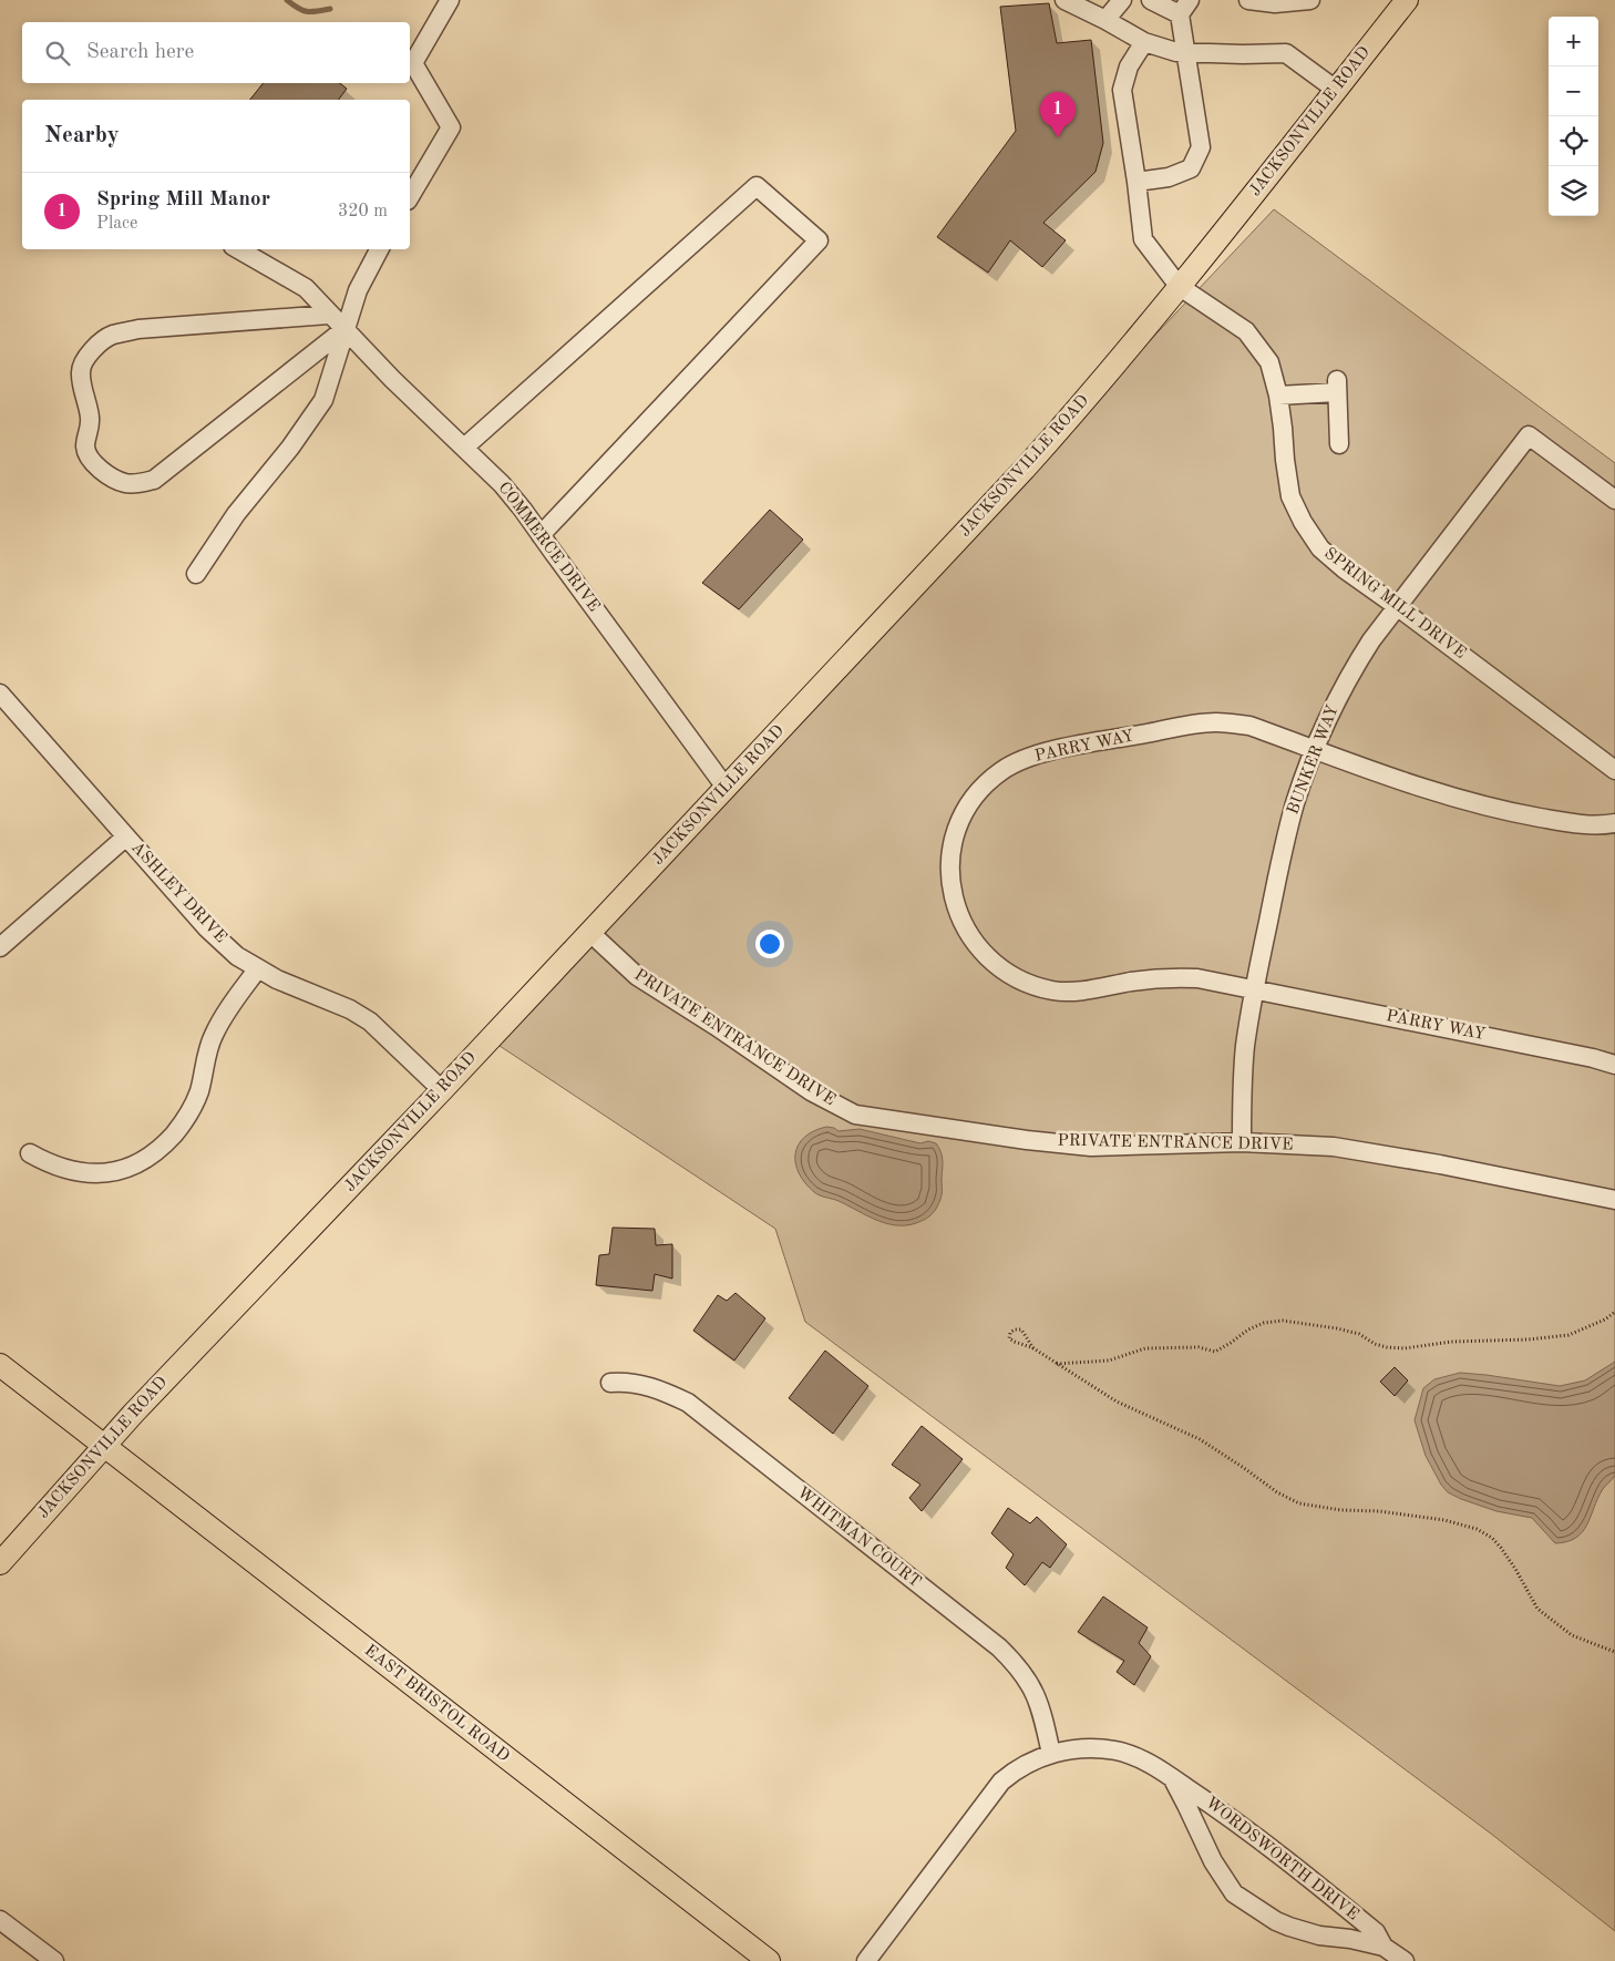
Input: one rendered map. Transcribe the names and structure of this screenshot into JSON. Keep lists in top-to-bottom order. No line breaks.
{"streets":{"main road":["JACKSONVILLE ROAD","EAST BRISTOL ROAD"],"street":["COMMERCE DRIVE","SPRING MILL DRIVE","PARRY WAY","BUNKER WAY","ASHLEY DRIVE","PRIVATE ENTRANCE DRIVE","WHITMAN COURT","WORDSWORTH DRIVE"]},"crossings":[["JACKSONVILLE ROAD","COMMERCE DRIVE"],["JACKSONVILLE ROAD","SPRING MILL DRIVE"],["JACKSONVILLE ROAD","ASHLEY DRIVE"],["JACKSONVILLE ROAD","PRIVATE ENTRANCE DRIVE"],["JACKSONVILLE ROAD","EAST BRISTOL ROAD"],["SPRING MILL DRIVE","BUNKER WAY"],["PARRY WAY","BUNKER WAY"],["BUNKER WAY","PRIVATE ENTRANCE DRIVE"],["WHITMAN COURT","WORDSWORTH DRIVE"]],"page":{"map_buttons":["+","−"],"search":"Search here","pins":"1","heading":"Nearby","list":[{"mark":"1","name":"Spring Mill Manor","note":"Place","value":"320 m"}]}}
